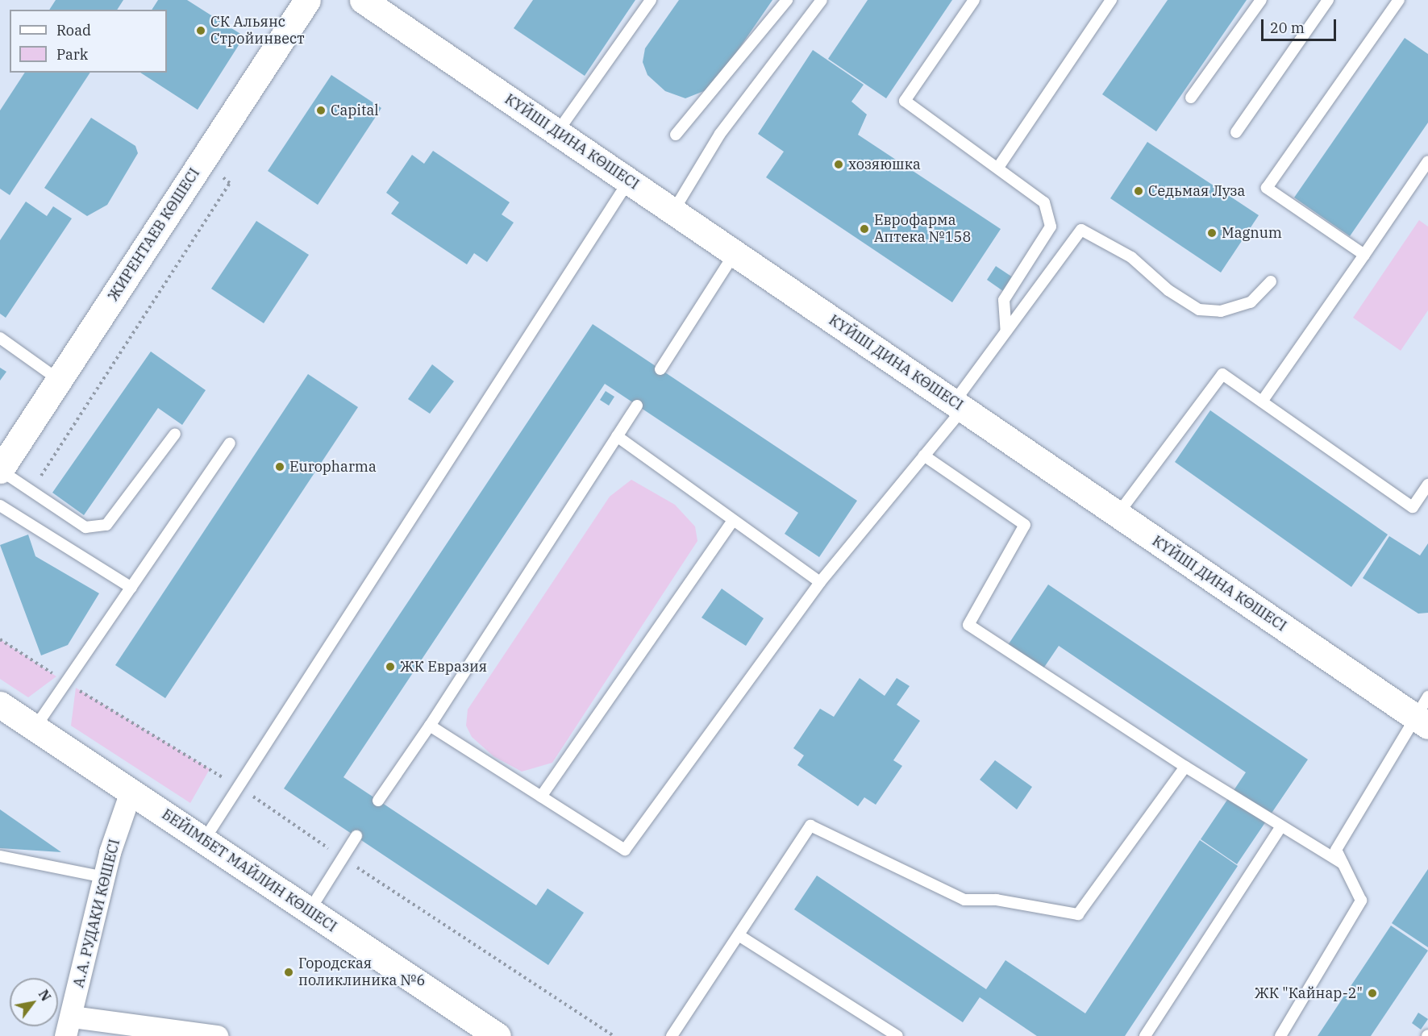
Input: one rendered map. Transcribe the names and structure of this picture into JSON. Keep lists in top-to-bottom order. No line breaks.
{"streets":{"street":["КҮЙШІ ДИНА КӨШЕСІ","ЖИРЕНТАЕВ КӨШЕСІ","БЕЙІМБЕТ МАЙЛИН КӨШЕСІ","А.А. РУДАКИ КӨШЕСІ"]},"crossings":[["БЕЙІМБЕТ МАЙЛИН КӨШЕСІ","А.А. РУДАКИ КӨШЕСІ"]],"places":["СК Альянс Стройинвест","Capital","хозяюшка","Седьмая Луза","Еврофарма Аптека №158","Magnum","Europharma","ЖК Евразия","Городская поликлиника №6","ЖК \"Кайнар-2\""],"legend":["Road","Park"],"scale_bar":"20 m","north":"top right"}
